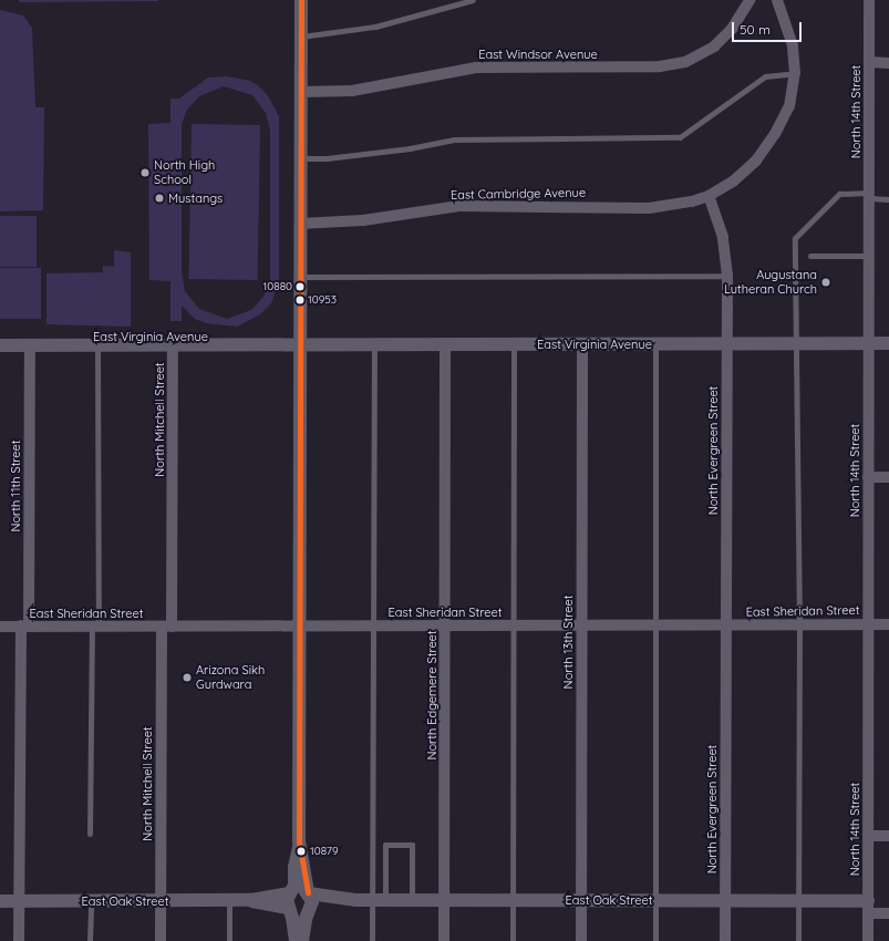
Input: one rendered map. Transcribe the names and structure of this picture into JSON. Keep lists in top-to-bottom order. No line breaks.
{"streets":{"street":["East Windsor Avenue","North 14th Street","East Cambridge Avenue","East Virginia Avenue","North Mitchell Street","North Evergreen Street","North 11th Street","East Sheridan Street","North 13th Street","North Edgemere Street","East Oak Street"]},"crossings":[["North 14th Street","East Virginia Avenue"],["North 14th Street","East Sheridan Street"],["North 14th Street","East Oak Street"],["East Cambridge Avenue","North Evergreen Street"],["East Virginia Avenue","North Mitchell Street"],["East Virginia Avenue","North Evergreen Street"],["East Virginia Avenue","North 11th Street"],["East Virginia Avenue","North 13th Street"],["East Virginia Avenue","North Edgemere Street"],["North Mitchell Street","East Sheridan Street"],["North Mitchell Street","East Oak Street"],["North Evergreen Street","East Sheridan Street"],["North Evergreen Street","East Oak Street"],["North 11th Street","East Sheridan Street"],["North 11th Street","East Oak Street"],["East Sheridan Street","North 13th Street"],["East Sheridan Street","North Edgemere Street"],["North 13th Street","East Oak Street"],["North Edgemere Street","East Oak Street"]],"places":["North High School","Mustangs","Augustana Lutheran Church","10880","10953","Arizona Sikh Gurdwara","10879"],"scale_bar":"50 m"}
